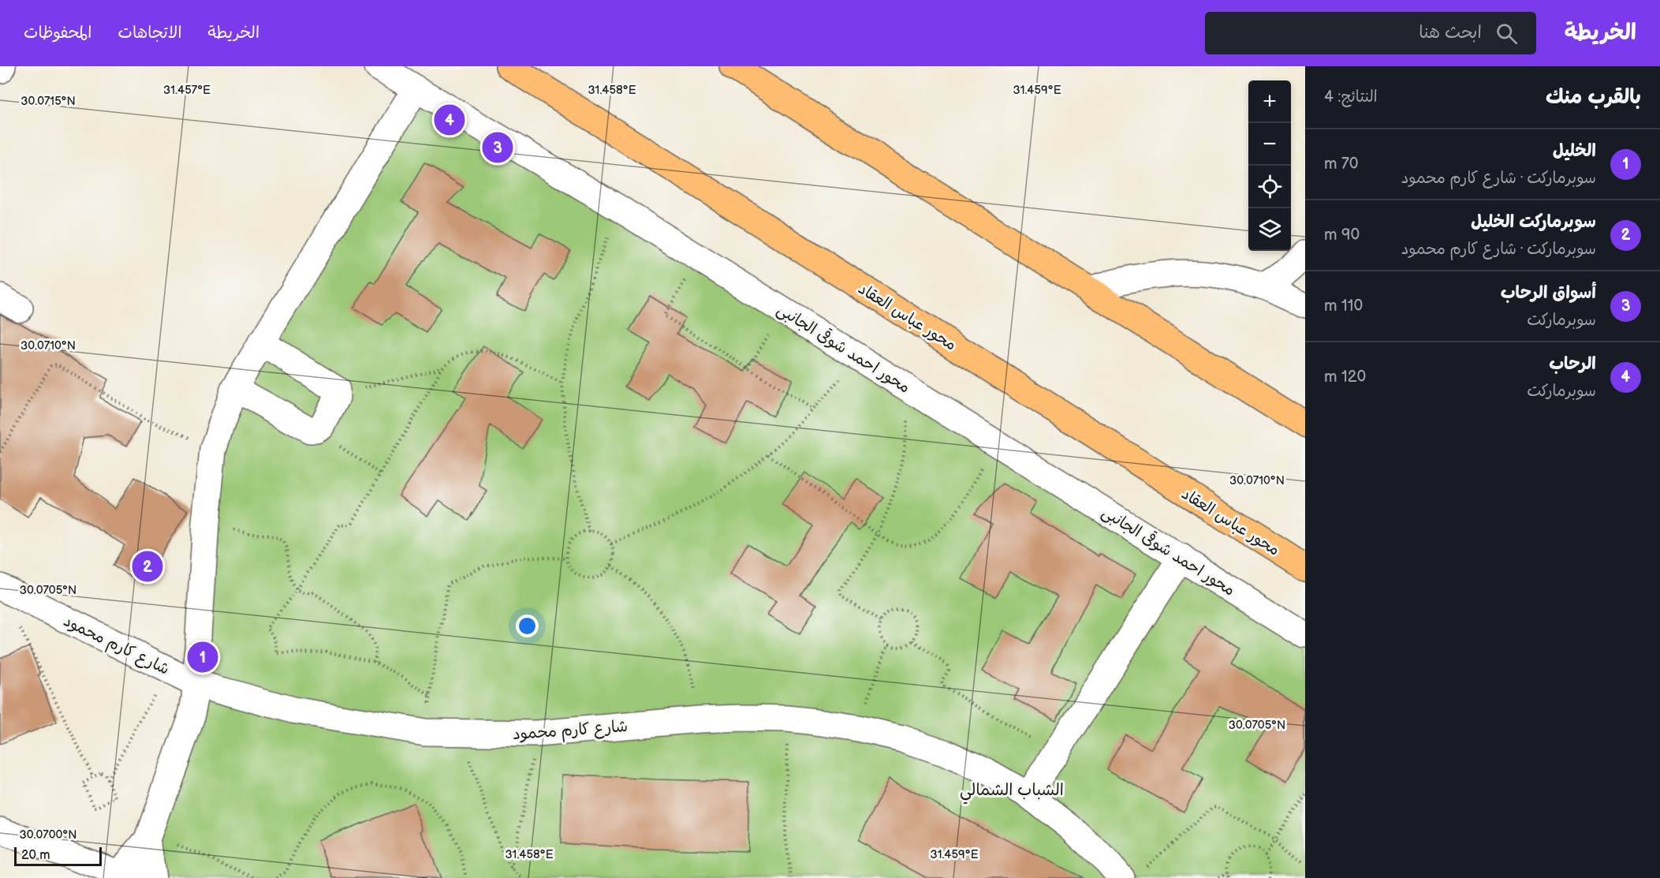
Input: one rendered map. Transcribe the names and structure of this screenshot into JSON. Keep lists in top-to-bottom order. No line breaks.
{"streets":{"main road":["محور عباس العقاد"],"street":["محور احمد شوقى الجانبى","شارع كارم محمود"]},"districts":["الشباب الشمالي"],"scale_bar":"20 m","page":{"header":"الخريطة","search":"ابحث هنا","nav":["الخريطة","الاتجاهات","المحفوظات"],"heading":["بالقرب منك","النتائج: 4"],"map_buttons":["+","−"],"pins":["4","3","2","1"],"list":[{"mark":"1","name":"الخليل","note":"سوبرماركت · شارع كارم محمود","value":"70 m"},{"mark":"2","name":"سوبرماركت الخليل","note":"سوبرماركت · شارع كارم محمود","value":"90 m"},{"mark":"3","name":"أسواق الرحاب","note":"سوبرماركت","value":"110 m"},{"mark":"4","name":"الرحاب","note":"سوبرماركت","value":"120 m"}],"scale":"20 m"},"coordinates":["31.457°E","31.458°E","31.459°E","30.0715°N","30.0710°N","30.0705°N","30.0700°N"]}
